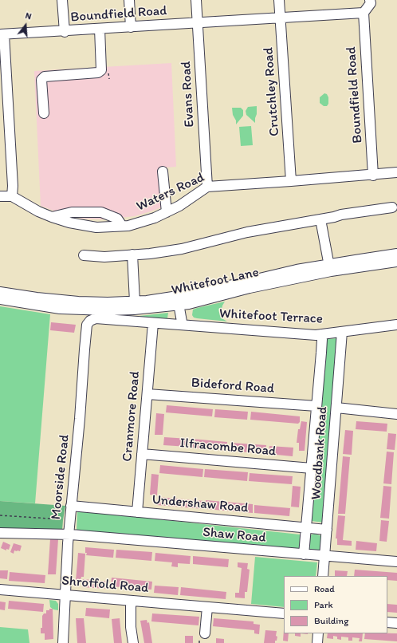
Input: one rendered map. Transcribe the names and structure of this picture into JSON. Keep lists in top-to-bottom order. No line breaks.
{"streets":{"street":["Boundfield Road","Crutchley Road","Evans Road","Waters Road","Whitefoot Lane","Whitefoot Terrace","Bideford Road","Cranmore Road","Ilfracombe Road","Woodbank Road","Moorside Road","Undershaw Road","Shaw Road","Shroffold Road"]},"crossings":[["Boundfield Road","Crutchley Road"],["Boundfield Road","Evans Road"],["Boundfield Road","Waters Road"],["Crutchley Road","Waters Road"],["Evans Road","Waters Road"],["Whitefoot Terrace","Cranmore Road"],["Whitefoot Terrace","Woodbank Road"],["Whitefoot Terrace","Moorside Road"],["Bideford Road","Cranmore Road"],["Bideford Road","Woodbank Road"],["Cranmore Road","Ilfracombe Road"],["Cranmore Road","Undershaw Road"],["Ilfracombe Road","Woodbank Road"],["Woodbank Road","Undershaw Road"],["Woodbank Road","Shaw Road"],["Moorside Road","Undershaw Road"],["Moorside Road","Shaw Road"],["Moorside Road","Shroffold Road"]],"legend":["Road","Park","Building"],"north":"top"}
